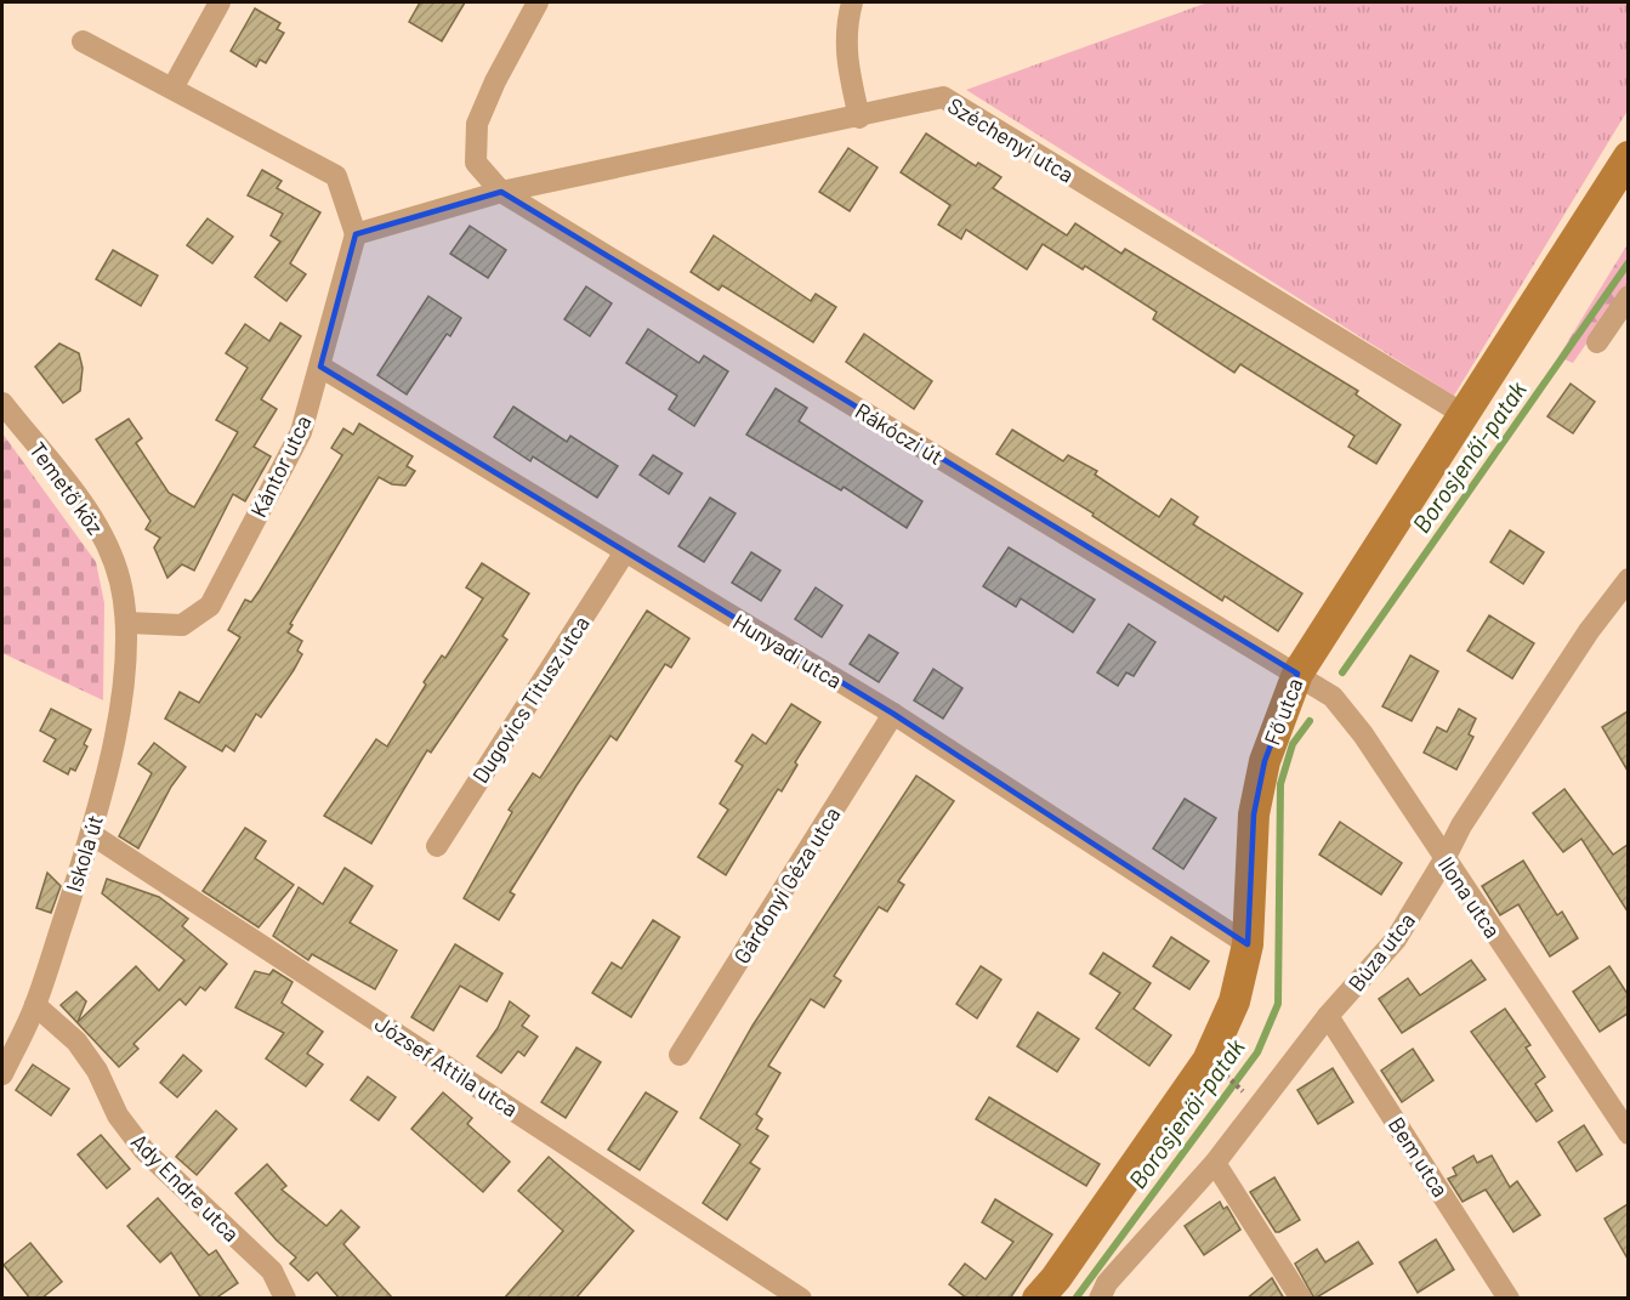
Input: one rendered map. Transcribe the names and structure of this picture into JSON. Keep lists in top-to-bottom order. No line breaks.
{"streets":{"street":["Széchenyi utca","Rákóczi út","Kántor utca","Temető köz","Hunyadi utca","Dugovics Titusz utca","Fő utca","Iskola út","Gárdonyi Géza utca","Ilona utca","Búza utca","József Attila utca","Bem utca","Ady Endre utca"]},"crossings":[["Széchenyi utca","Rákóczi út"],["Széchenyi utca","Kántor utca"],["Széchenyi utca","Fő utca"],["Rákóczi út","Fő utca"],["Rákóczi út","Ilona utca"],["Kántor utca","Temető köz"],["Kántor utca","Hunyadi utca"],["Kántor utca","Iskola út"],["Temető köz","Iskola út"],["Hunyadi utca","Dugovics Titusz utca"],["Hunyadi utca","Fő utca"],["Hunyadi utca","Gárdonyi Géza utca"],["Fő utca","Ilona utca"],["Iskola út","József Attila utca"],["Iskola út","Ady Endre utca"],["Ilona utca","Búza utca"],["Búza utca","Bem utca"]],"water":["Borosjenői-patak"]}
